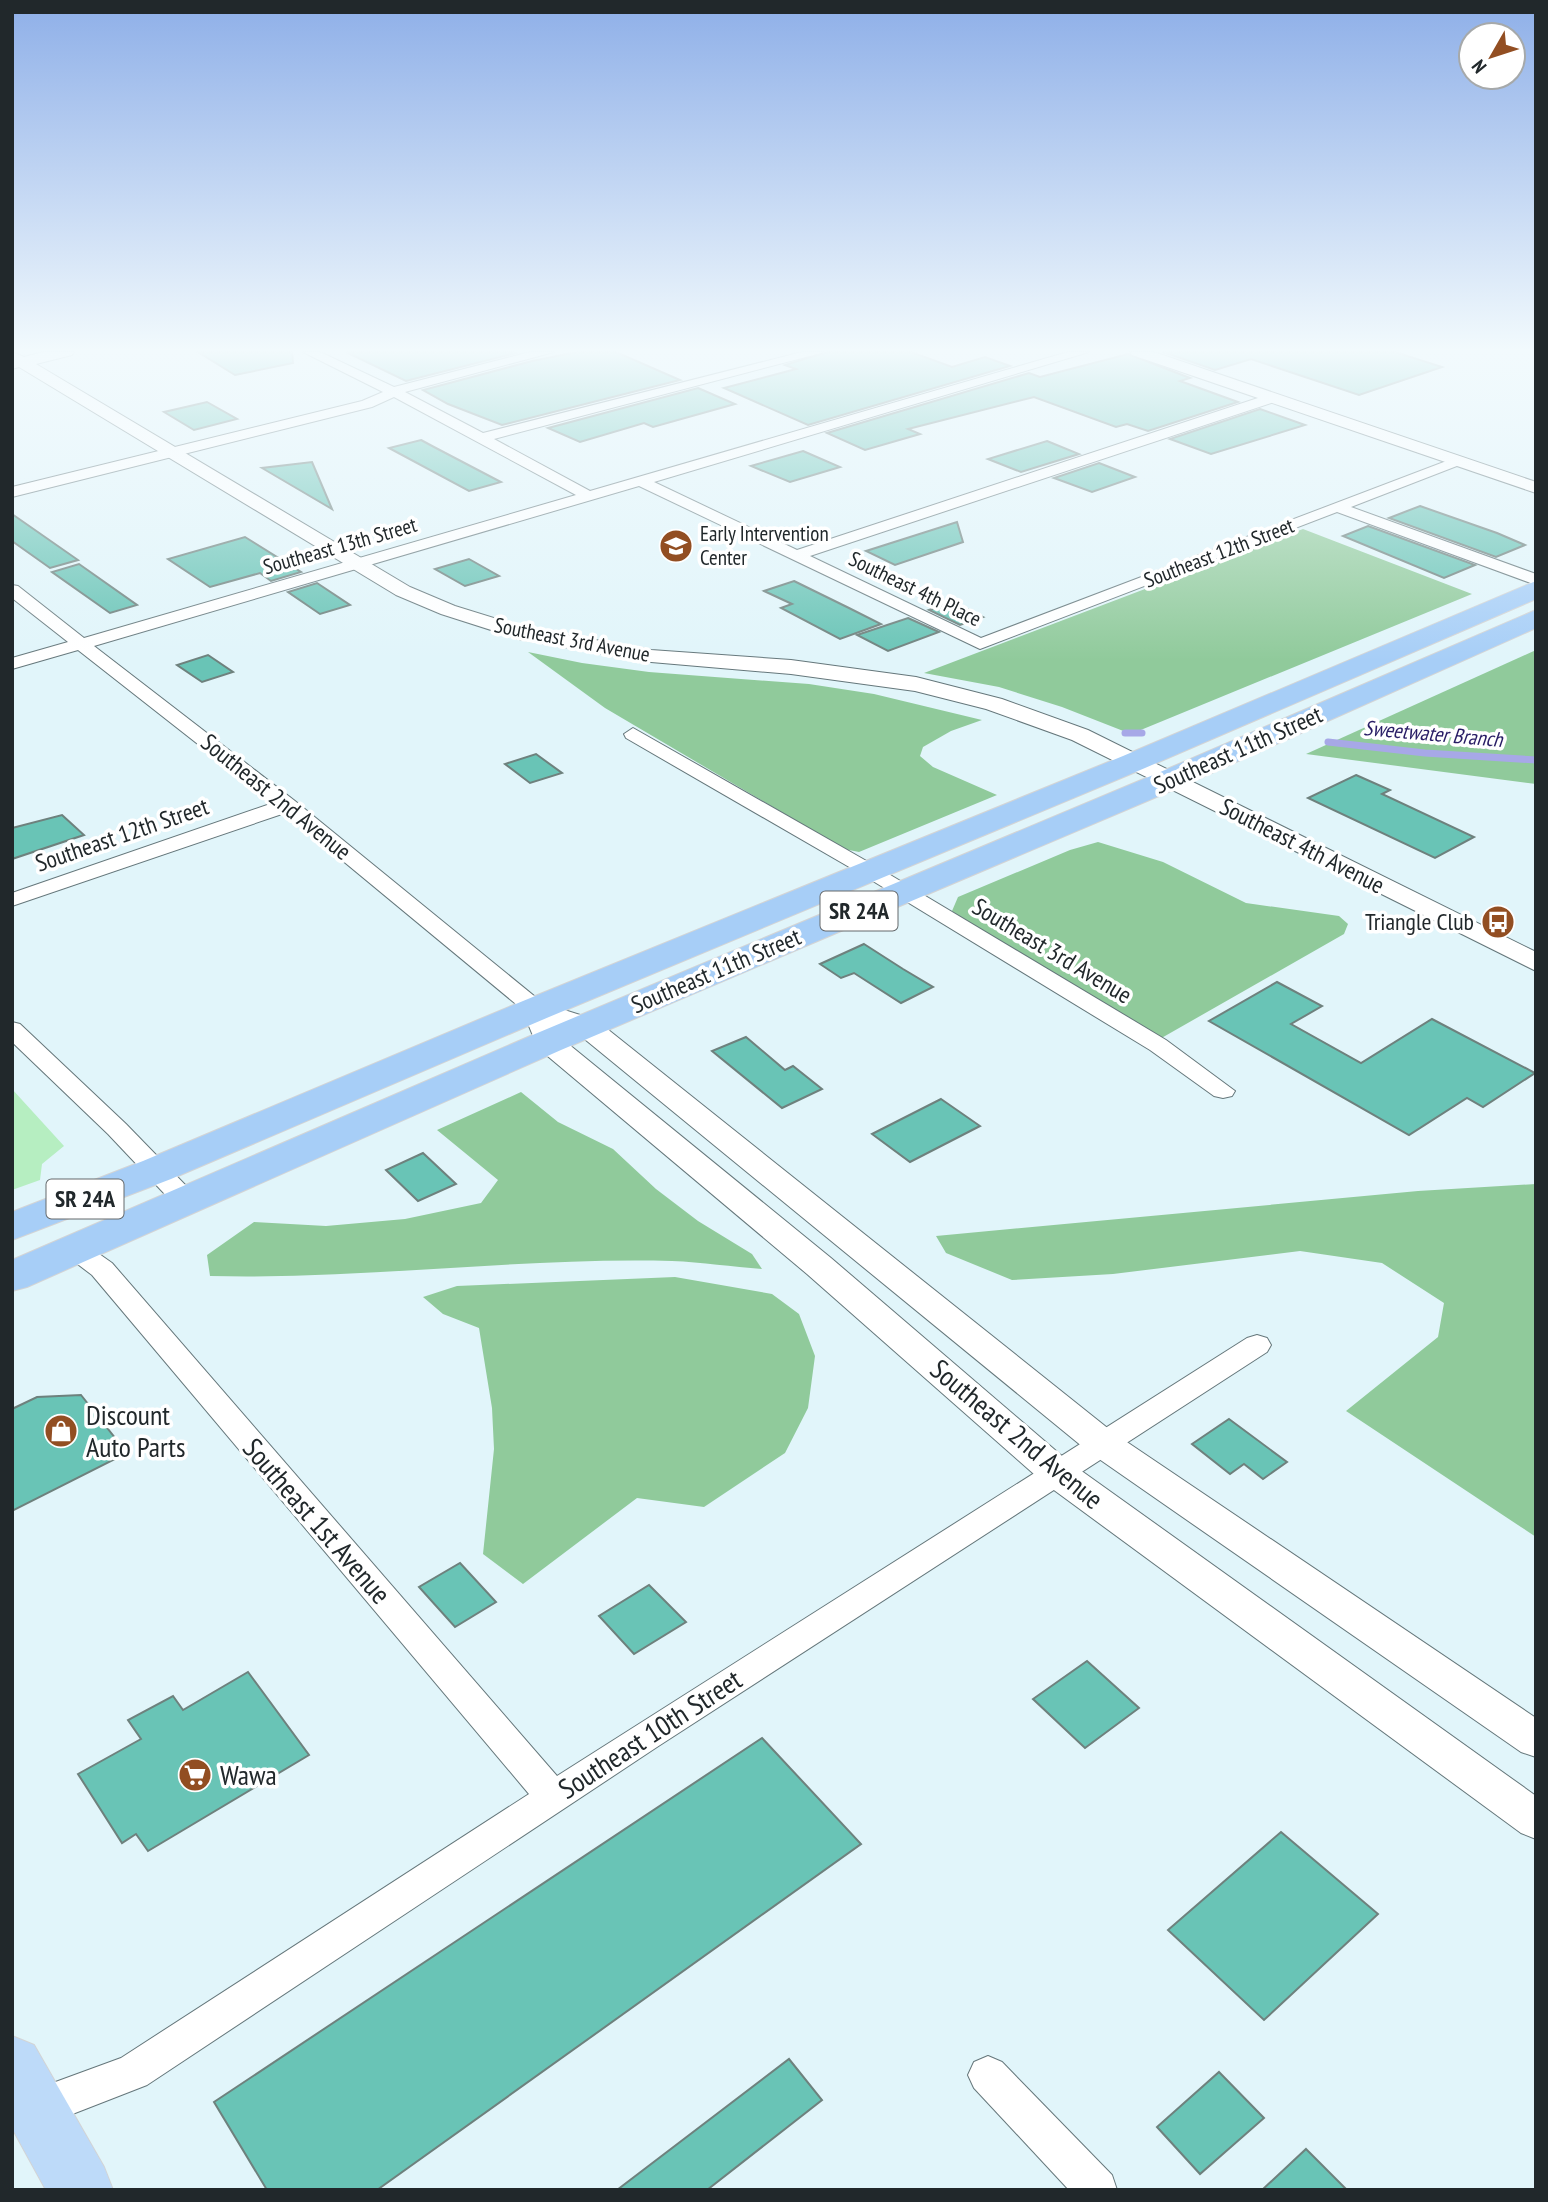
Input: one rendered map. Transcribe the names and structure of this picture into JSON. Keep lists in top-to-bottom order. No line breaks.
{"streets":{"highway":["Southeast 11th Street","SR 24A"],"street":["Southeast 13th Street","Southeast 12th Street","Southeast 4th Place","Southeast 3rd Avenue","Southeast 2nd Avenue","Southeast 4th Avenue","Southeast 1st Avenue","Southeast 10th Street"]},"crossings":[["Southeast 13th Street","Southeast 4th Place"],["Southeast 13th Street","Southeast 3rd Avenue"],["Southeast 13th Street","Southeast 2nd Avenue"],["Southeast 12th Street","Southeast 4th Place"],["Southeast 12th Street","Southeast 2nd Avenue"],["Southeast 3rd Avenue","Southeast 11th Street"],["Southeast 3rd Avenue","Southeast 4th Avenue"],["Southeast 11th Street","Southeast 2nd Avenue"],["Southeast 11th Street","Southeast 4th Avenue"],["Southeast 11th Street","Southeast 1st Avenue"],["Southeast 2nd Avenue","Southeast 10th Street"],["Southeast 1st Avenue","Southeast 10th Street"]],"water":["Sweetwater Branch"],"places":{"school or university":["Early Intervention Center"],"bus stop":["Triangle Club"],"shop":["Discount Auto Parts"],"supermarket":["Wawa"]},"north":"bottom left"}
